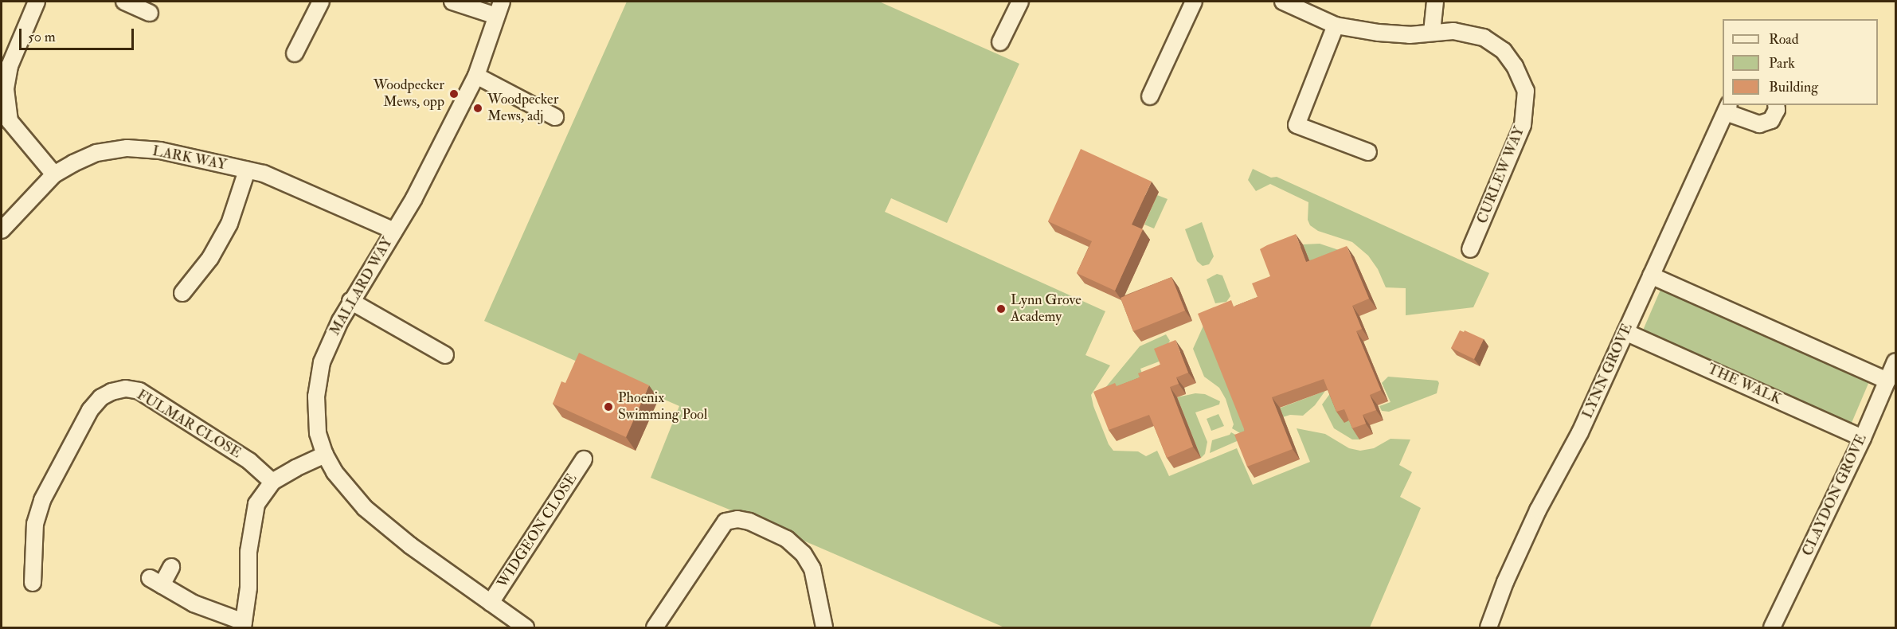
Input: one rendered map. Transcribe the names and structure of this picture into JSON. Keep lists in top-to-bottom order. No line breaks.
{"streets":{"street":["LARK WAY","CURLEW WAY","MALLARD WAY","LYNN GROVE","THE WALK","FULMAR CLOSE","CLAYDON GROVE","WIDGEON CLOSE"]},"crossings":[["LARK WAY","MALLARD WAY"],["MALLARD WAY","WIDGEON CLOSE"],["LYNN GROVE","THE WALK"],["THE WALK","CLAYDON GROVE"]],"places":["Woodpecker Mews, opp","Woodpecker Mews, adj","Lynn Grove Academy","Phoenix Swimming Pool"],"legend":["Road","Park","Building"],"scale_bar":"50 m"}
